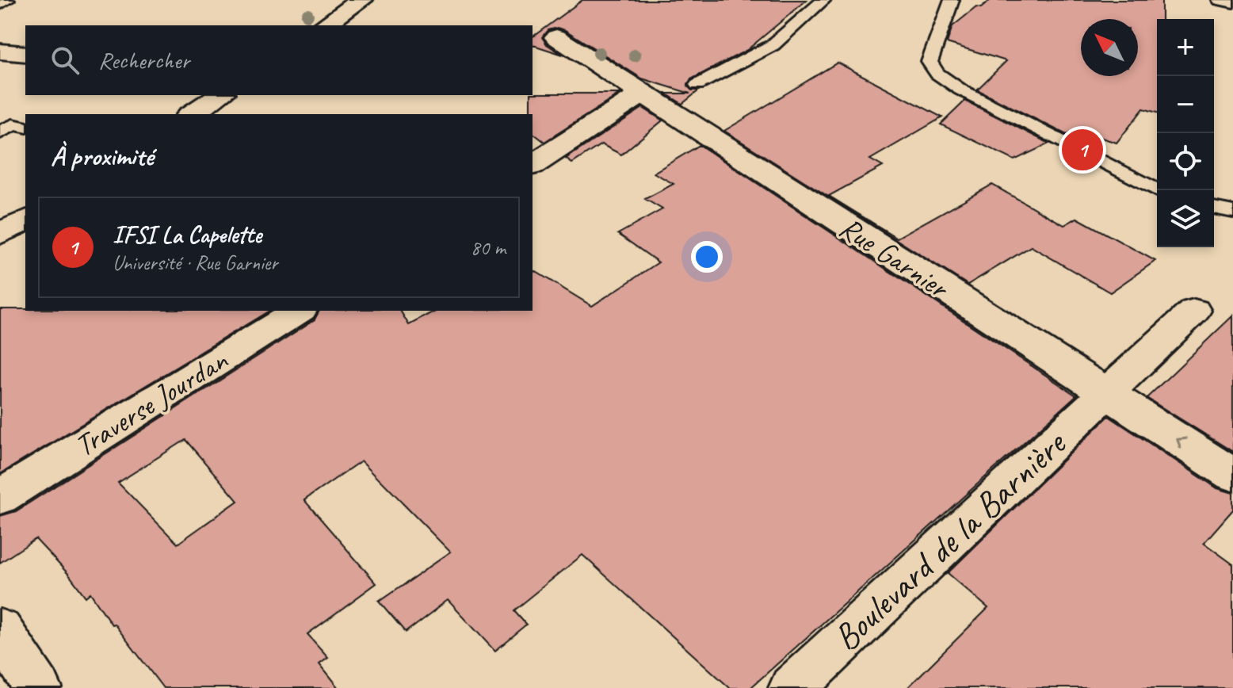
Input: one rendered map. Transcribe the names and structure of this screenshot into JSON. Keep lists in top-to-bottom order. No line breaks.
{"streets":{"street":["Rue Garnier","Traverse Jourdan","Boulevard de la Barnière"]},"crossings":[["Rue Garnier","Boulevard de la Barnière"]],"north":"top left","page":{"map_buttons":["+","−"],"search":"Rechercher","heading":"À proximité","pins":"1","list":[{"mark":"1","name":"IFSI La Capelette","note":"Université · Rue Garnier","value":"80 m"}]}}
